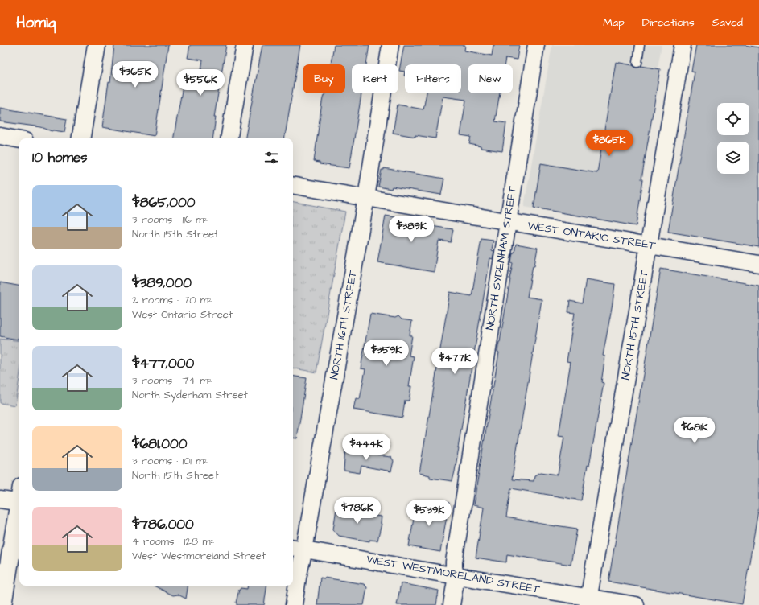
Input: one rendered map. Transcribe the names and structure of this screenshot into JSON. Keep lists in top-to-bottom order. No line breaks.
{"streets":{"street":["WEST ONTARIO STREET","NORTH SYDENHAM STREET","NORTH 16TH STREET","NORTH 15TH STREET","WEST WESTMORELAND STREET"]},"crossings":[["WEST ONTARIO STREET","NORTH SYDENHAM STREET"],["WEST ONTARIO STREET","NORTH 16TH STREET"],["WEST ONTARIO STREET","NORTH 15TH STREET"],["NORTH SYDENHAM STREET","WEST WESTMORELAND STREET"],["NORTH 16TH STREET","WEST WESTMORELAND STREET"],["NORTH 15TH STREET","WEST WESTMORELAND STREET"]],"page":{"header":"Homiq","nav":["Map","Directions","Saved"],"price":["$365K","$556K","$865K","$389K","$359K","$477K","$681K","$444K","$786K","$539K"],"chip":["Buy","Rent","Filters","New"],"heading":"10 homes","list":[{"name":"$865,000","note":"3 rooms · 116 m² · North 15th Street"},{"name":"$389,000","note":"2 rooms · 70 m² · West Ontario Street"},{"name":"$477,000","note":"3 rooms · 74 m² · North Sydenham Street"},{"name":"$681,000","note":"3 rooms · 101 m² · North 15th Street"},{"name":"$786,000","note":"4 rooms · 128 m² · West Westmoreland Street"}]}}
